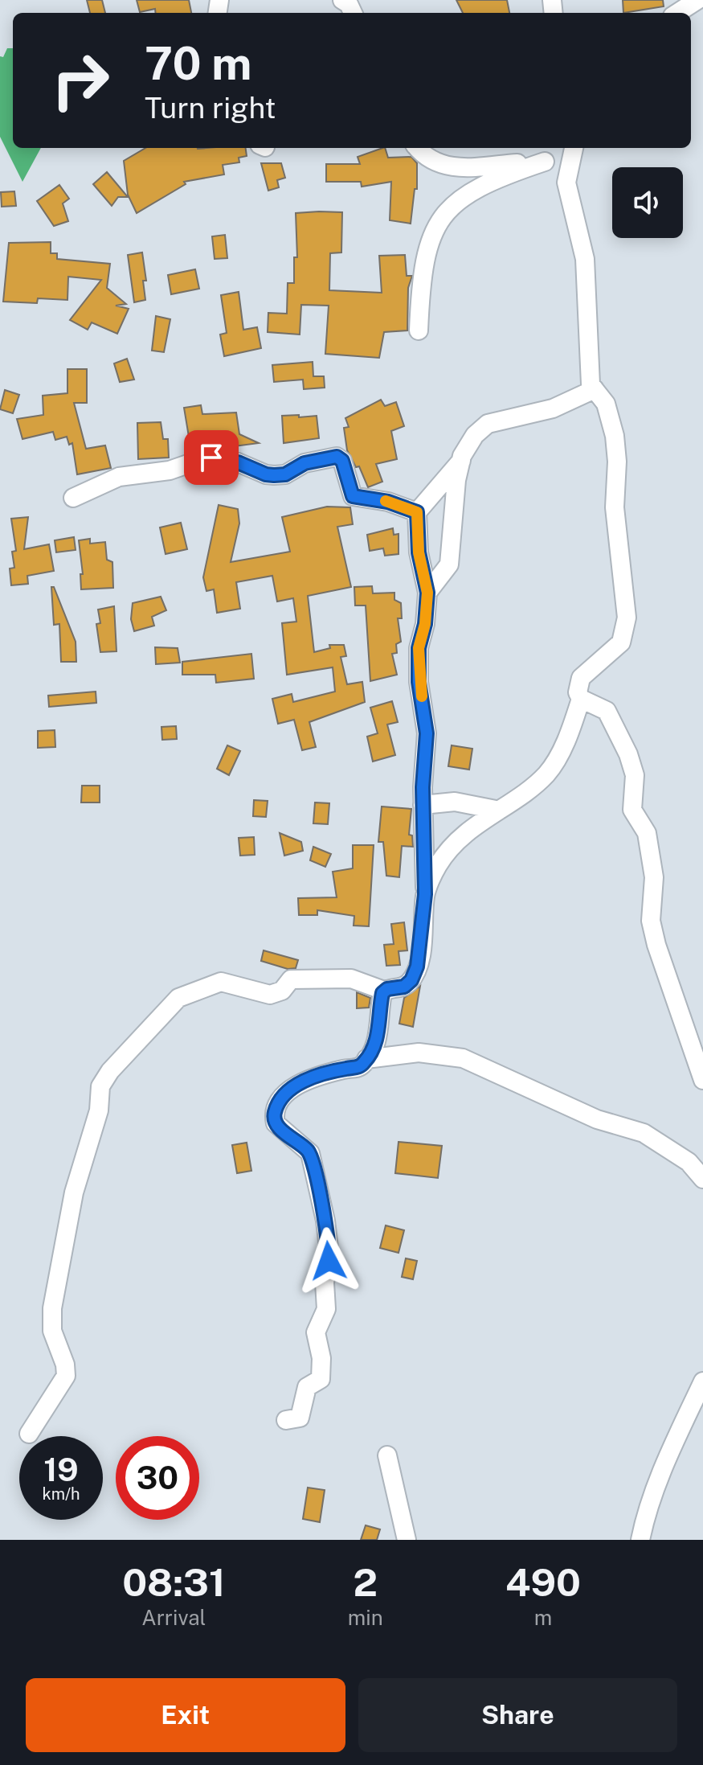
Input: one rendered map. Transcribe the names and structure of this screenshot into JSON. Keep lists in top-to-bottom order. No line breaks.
{"page":{"turn":["70 m","Turn right"],"speed":"19 km/h","limit":"30","eta":["08:31","Arrival","2","min","490","m"],"buttons":["Exit","Share"]}}
